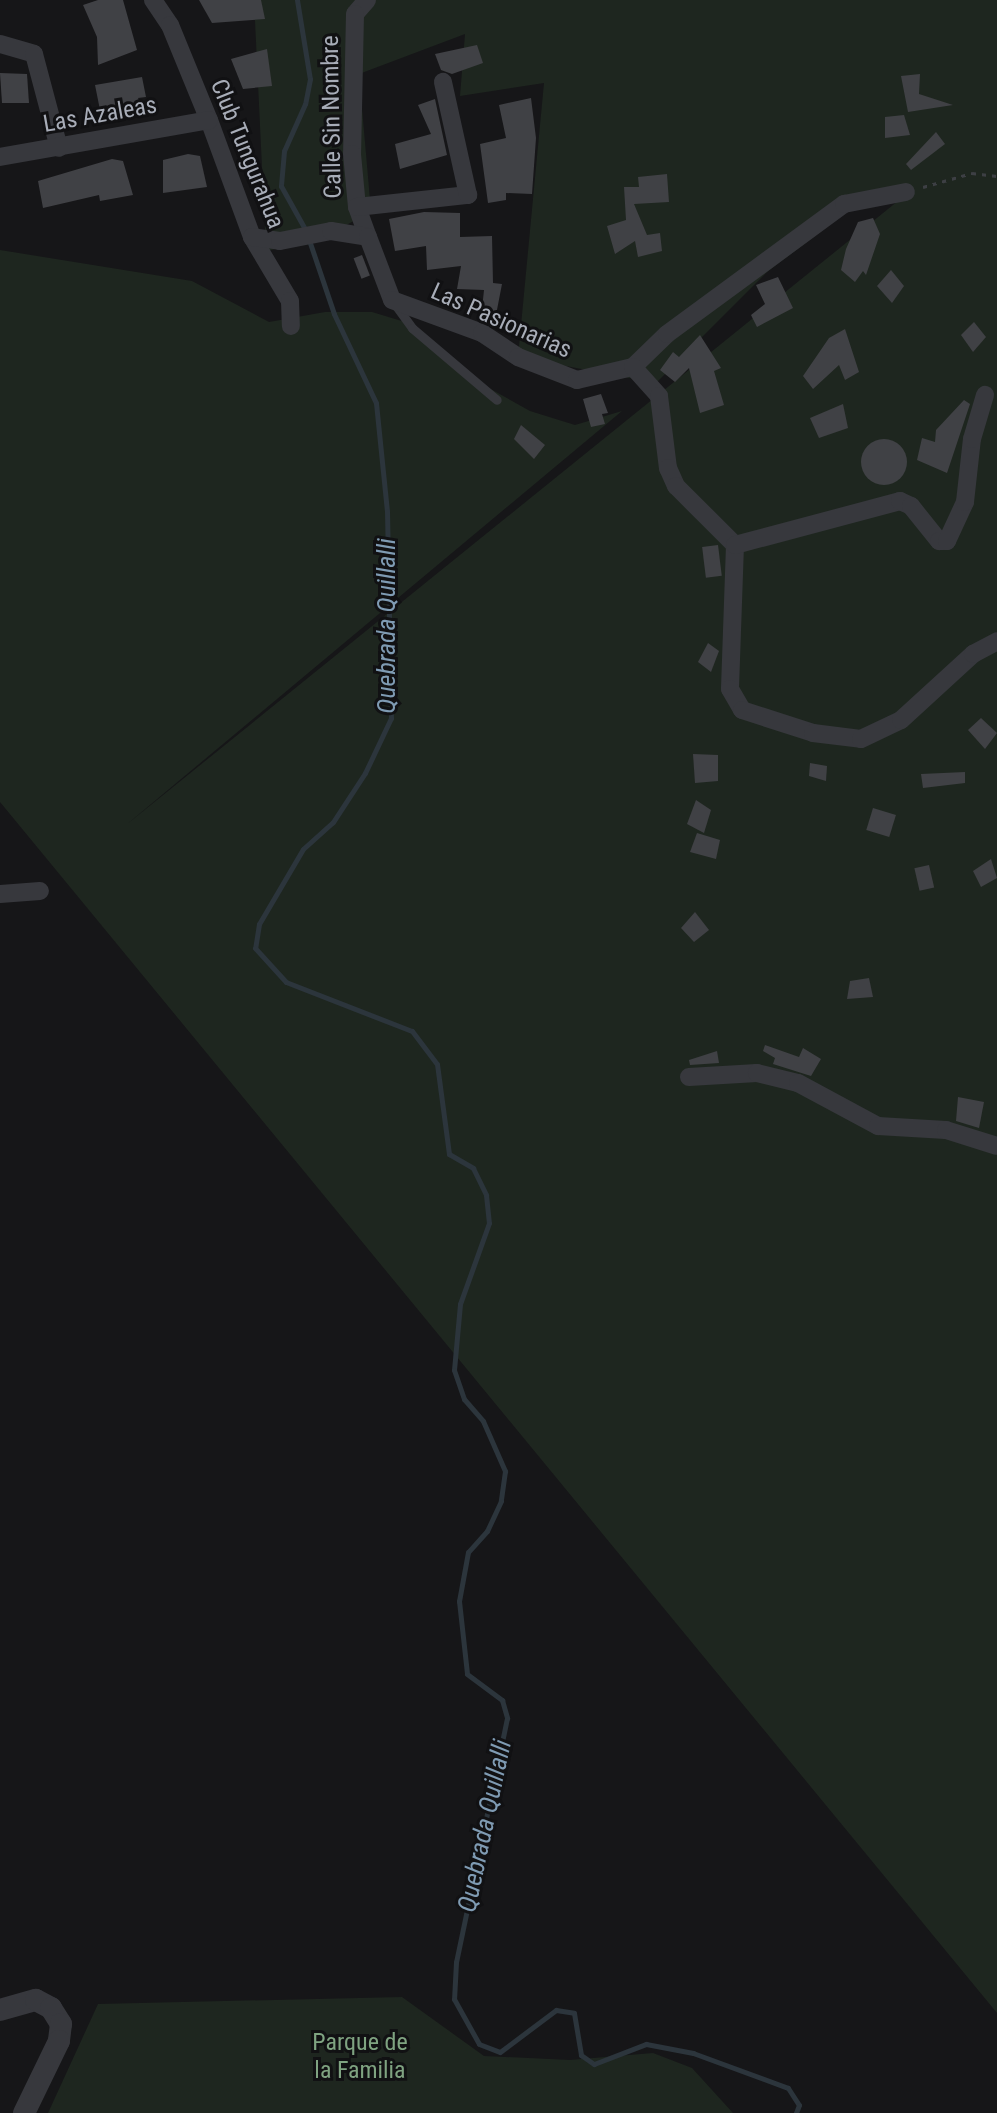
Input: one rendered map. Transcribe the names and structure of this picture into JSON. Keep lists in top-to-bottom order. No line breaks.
{"streets":{"street":["Las Azaleas","Calle Sin Nombre","Club Tungurahua","Las Pasionarias"]},"crossings":[["Las Azaleas","Club Tungurahua"],["Calle Sin Nombre","Club Tungurahua"],["Calle Sin Nombre","Las Pasionarias"]],"water":["Quebrada Quillalli"],"parks":["Parque de la Familia"]}
